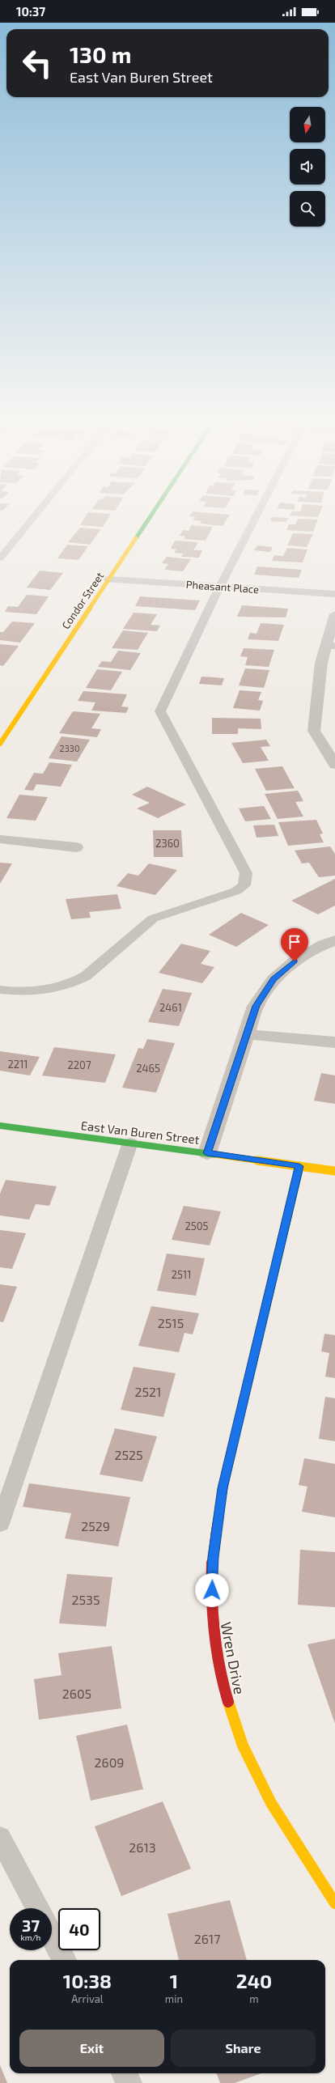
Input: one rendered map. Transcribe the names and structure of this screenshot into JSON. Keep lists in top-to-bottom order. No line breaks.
{"streets":{"street":["Pheasant Place","Condor Street","East Van Buren Street","Wren Drive"]},"crossings":[["Pheasant Place","Condor Street"],["East Van Buren Street","Wren Drive"]],"house_numbers":["2330","2360","2461","2211","2207","2465","2505","2511","2515","2521","2525","2529","2535","2605","2609","2613","2617"],"north":"bottom","page":{"status":"10:37","turn":["130 m","East Van Buren Street"],"speed":"37 km/h","limit":"40","eta":["10:38","Arrival","1","min","240","m"],"buttons":["Exit","Share"]}}
